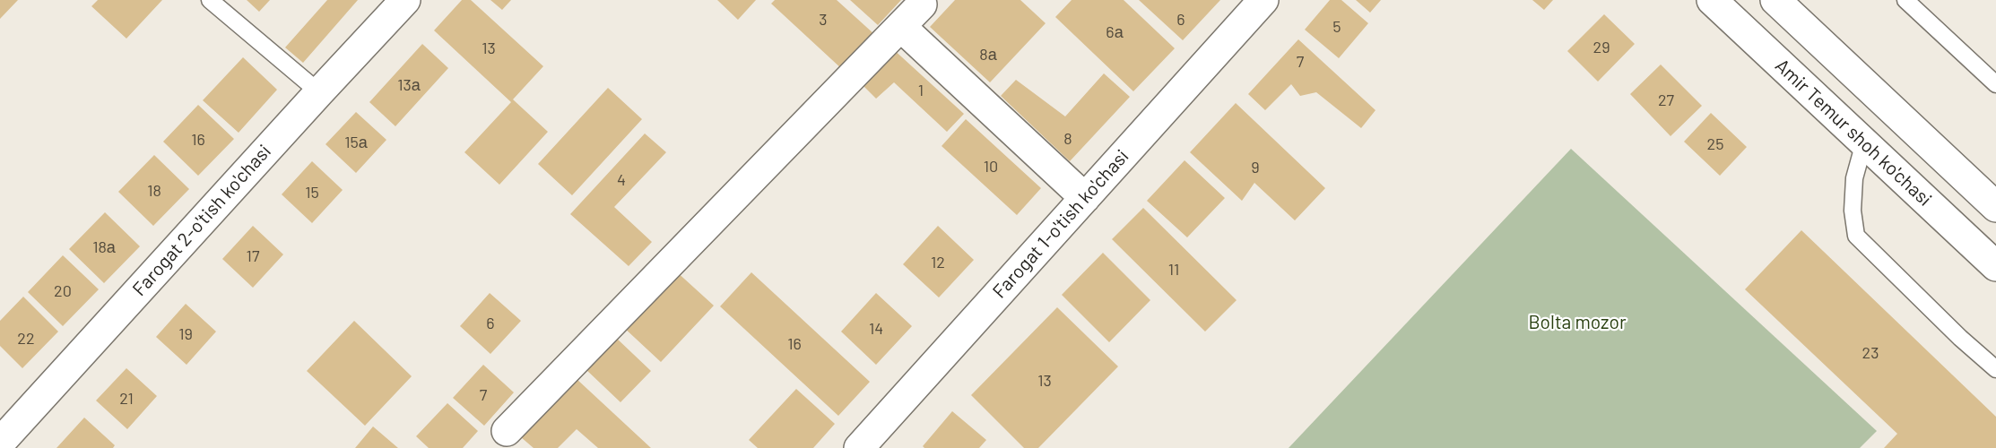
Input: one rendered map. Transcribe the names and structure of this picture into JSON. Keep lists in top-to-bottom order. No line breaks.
{"streets":{"street":["Amir Temur shoh ko'chasi","Farogat 2-o'tish ko'chasi","Farogat 1-o'tish ko'chasi"]},"parks":["Bolta mozor"],"house_numbers":["3","6","5","6а","29","13","8а","7","13а","1","27","8","16","15а","25","10","9","4","18","15","18а","17","12","11","20","6","14","19","22","16","23","13","7","21"]}
